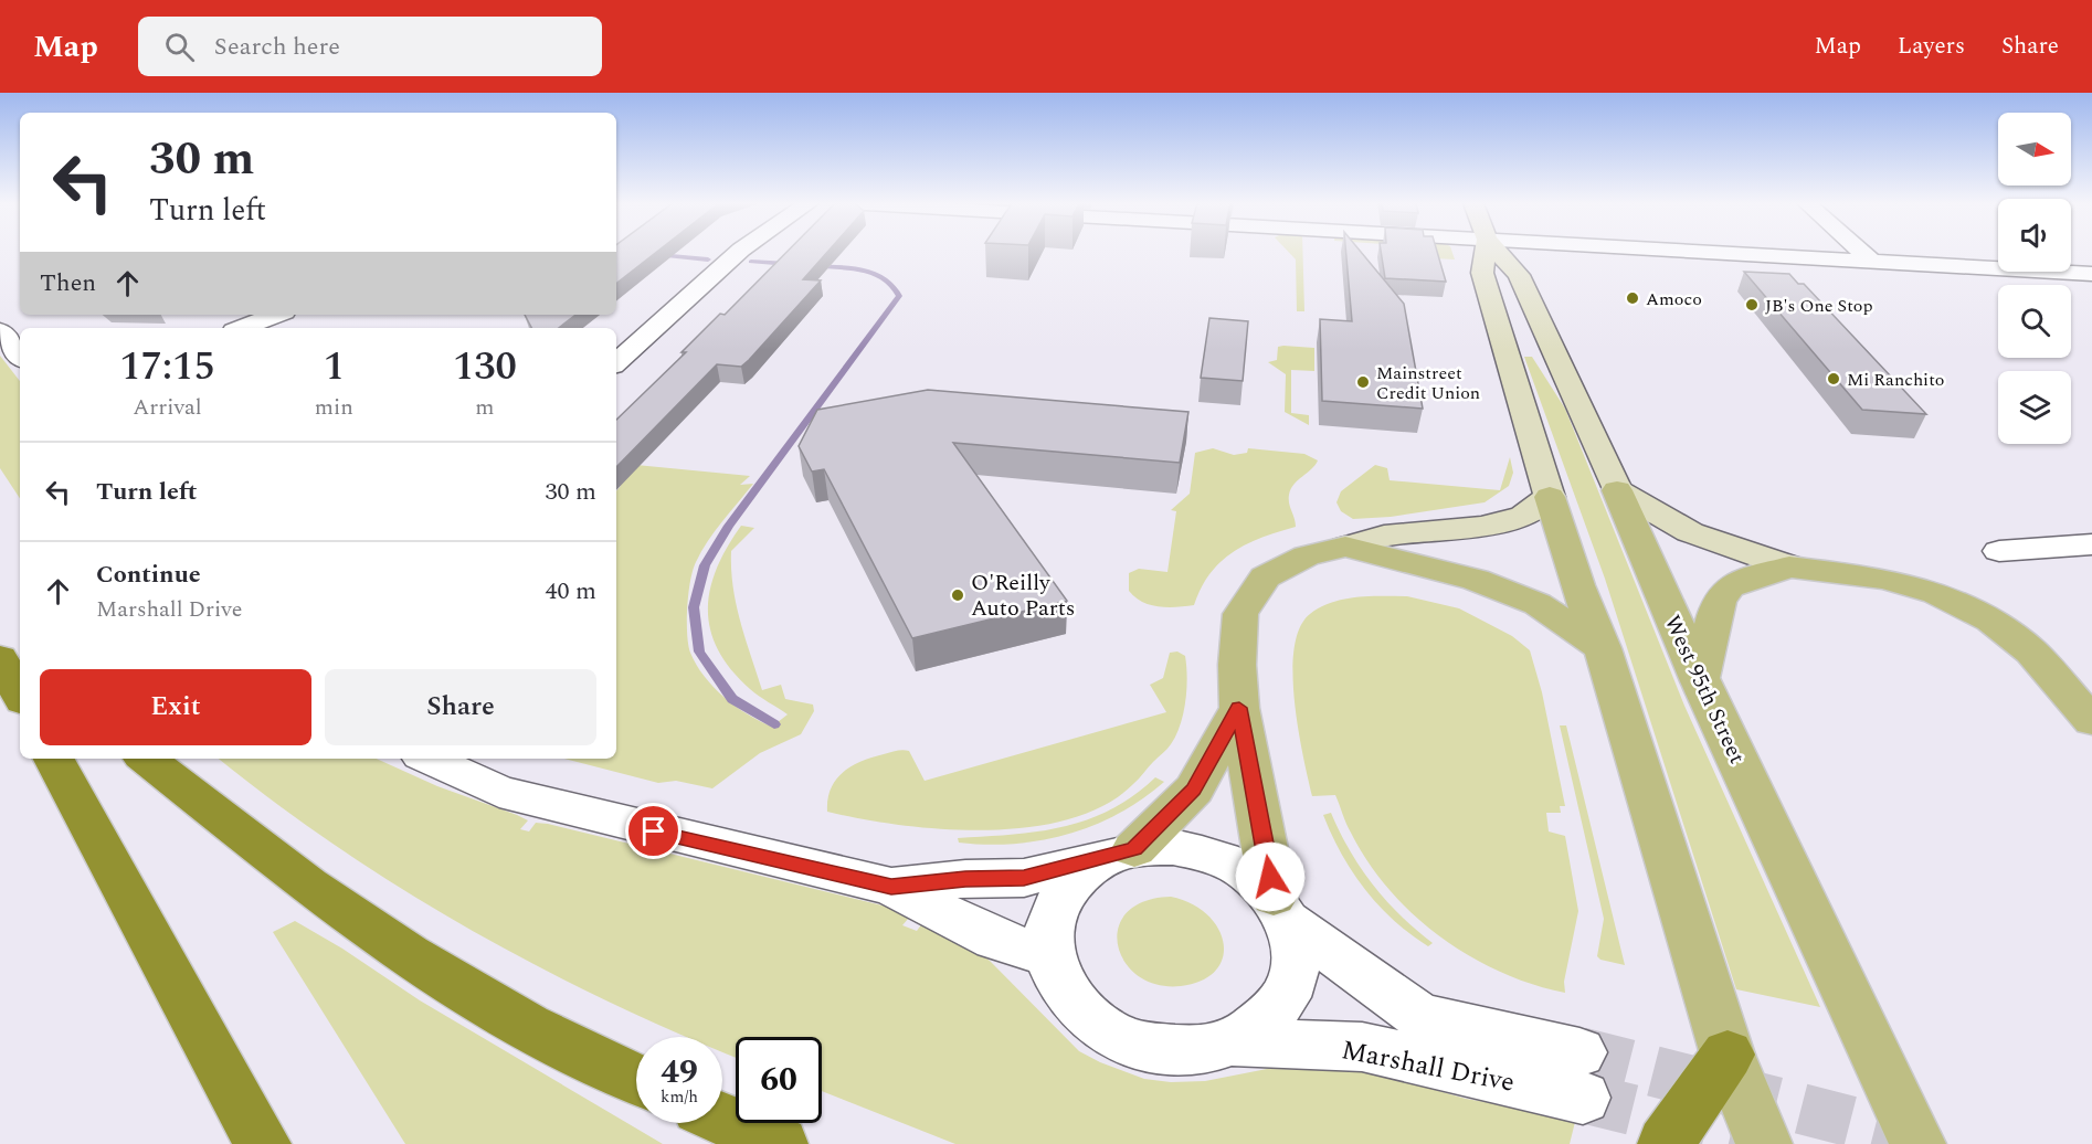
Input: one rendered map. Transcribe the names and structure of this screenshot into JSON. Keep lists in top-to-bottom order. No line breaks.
{"streets":{"main road":["West 95th Street"],"street":["Marshall Drive"]},"places":["Amoco","JB's One Stop","Mi Ranchito","Mainstreet Credit Union","O'Reilly Auto Parts"],"north":"right","page":{"header":"Map","search":"Search here","nav":["Map","Layers","Share"],"turn":["30 m","Turn left"],"then":"Then","eta":["17:15","Arrival","1","min","130","m"],"list":[{"name":"Turn left","value":"30 m"},{"name":"Continue","note":"Marshall Drive","value":"40 m"}],"buttons":["Exit","Share"],"speed":"49 km/h","limit":"60"}}
